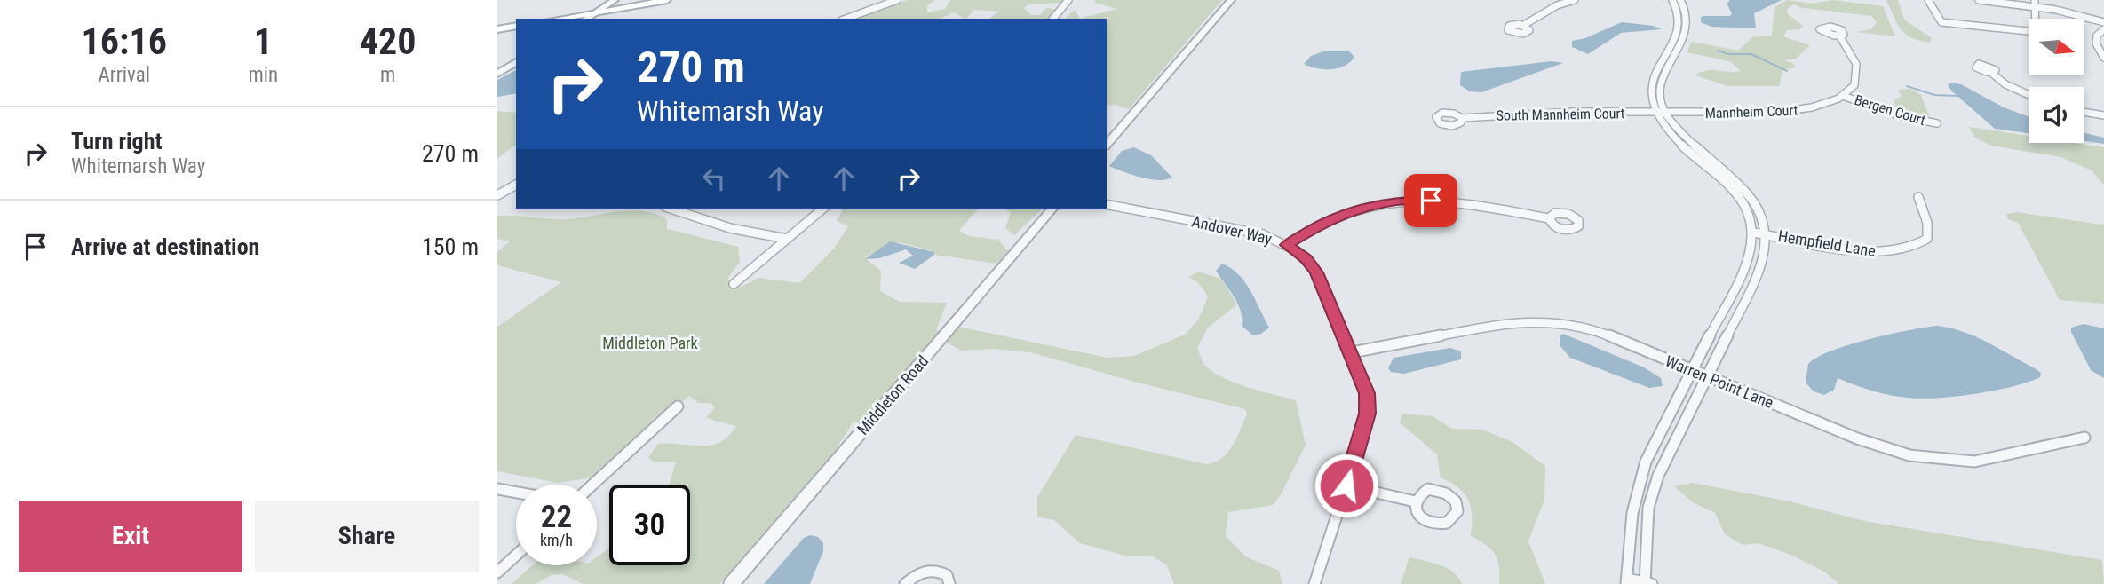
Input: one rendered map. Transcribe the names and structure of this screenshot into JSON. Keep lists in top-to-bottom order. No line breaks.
{"streets":{"street":["Bergen Court","Mannheim Court","South Mannheim Court","Andover Way","Hempfield Lane","Warren Point Lane","Middleton Road"]},"crossings":[["Bergen Court","Mannheim Court"],["Mannheim Court","South Mannheim Court"],["Andover Way","Warren Point Lane"]],"parks":["Middleton Park"],"north":"right","page":{"eta":["16:16","Arrival","1","min","420","m"],"turn":["270 m","Whitemarsh Way"],"list":[{"name":"Turn right","note":"Whitemarsh Way","value":"270 m"},{"name":"Arrive at destination","value":"150 m"}],"speed":"22 km/h","limit":"30","buttons":["Exit","Share"]}}
